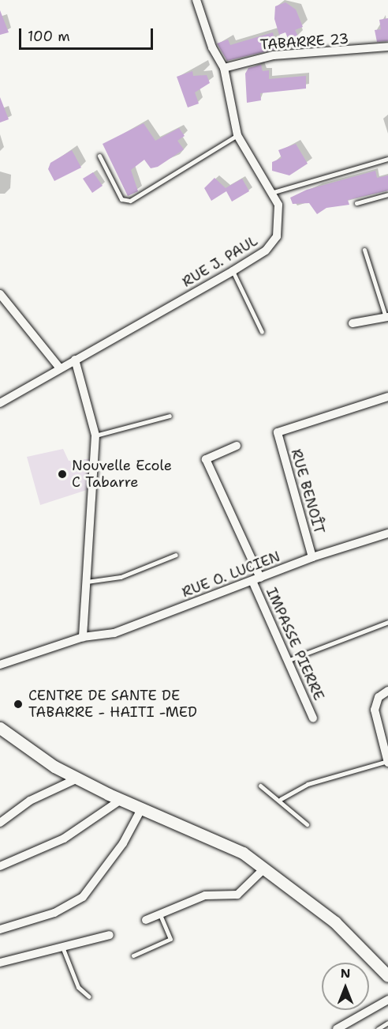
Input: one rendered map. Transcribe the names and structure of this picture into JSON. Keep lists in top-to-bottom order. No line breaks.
{"streets":{"street":["TABARRE 23","RUE J. PAUL","RUE BENOÎT","RUE O. LUCIEN","IMPASSE PIERRE"]},"crossings":[["TABARRE 23","RUE J. PAUL"],["RUE BENOÎT","RUE O. LUCIEN"],["RUE O. LUCIEN","IMPASSE PIERRE"]],"places":["Nouvelle Ecole C Tabarre","CENTRE DE SANTE DE TABARRE - HAITI -MED"],"scale_bar":"100 m","north":"top"}
